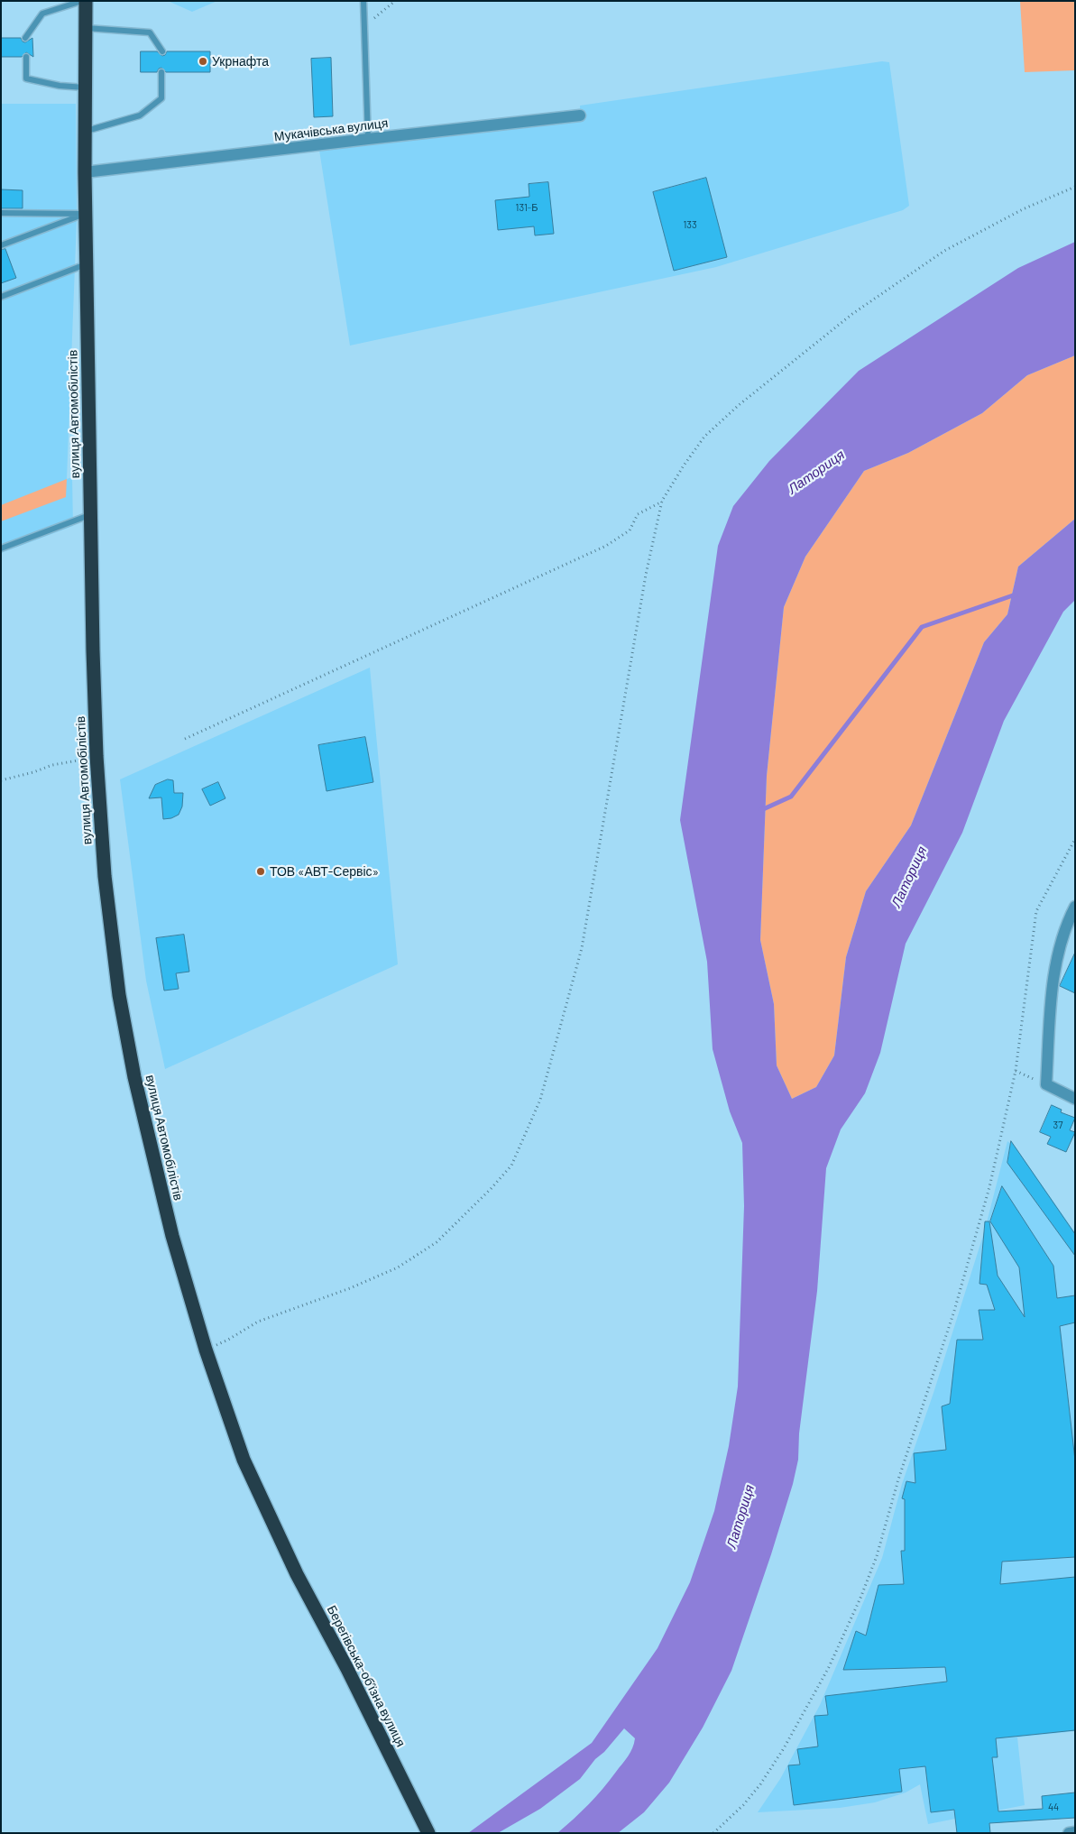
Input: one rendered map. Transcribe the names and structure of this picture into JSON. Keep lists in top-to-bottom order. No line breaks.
{"streets":{"highway":["вулиця Автомобілістів","Берегівська-обʼїзна вулиця"],"street":["Мукачівська вулиця"]},"crossings":[["Мукачівська вулиця","вулиця Автомобілістів"],["вулиця Автомобілістів","Берегівська-обʼїзна вулиця"]],"water":["Латориця"],"places":["Укрнафта","ТОВ «АВТ-Сервіс»"],"house_numbers":["131-Б","133","37","44"]}
